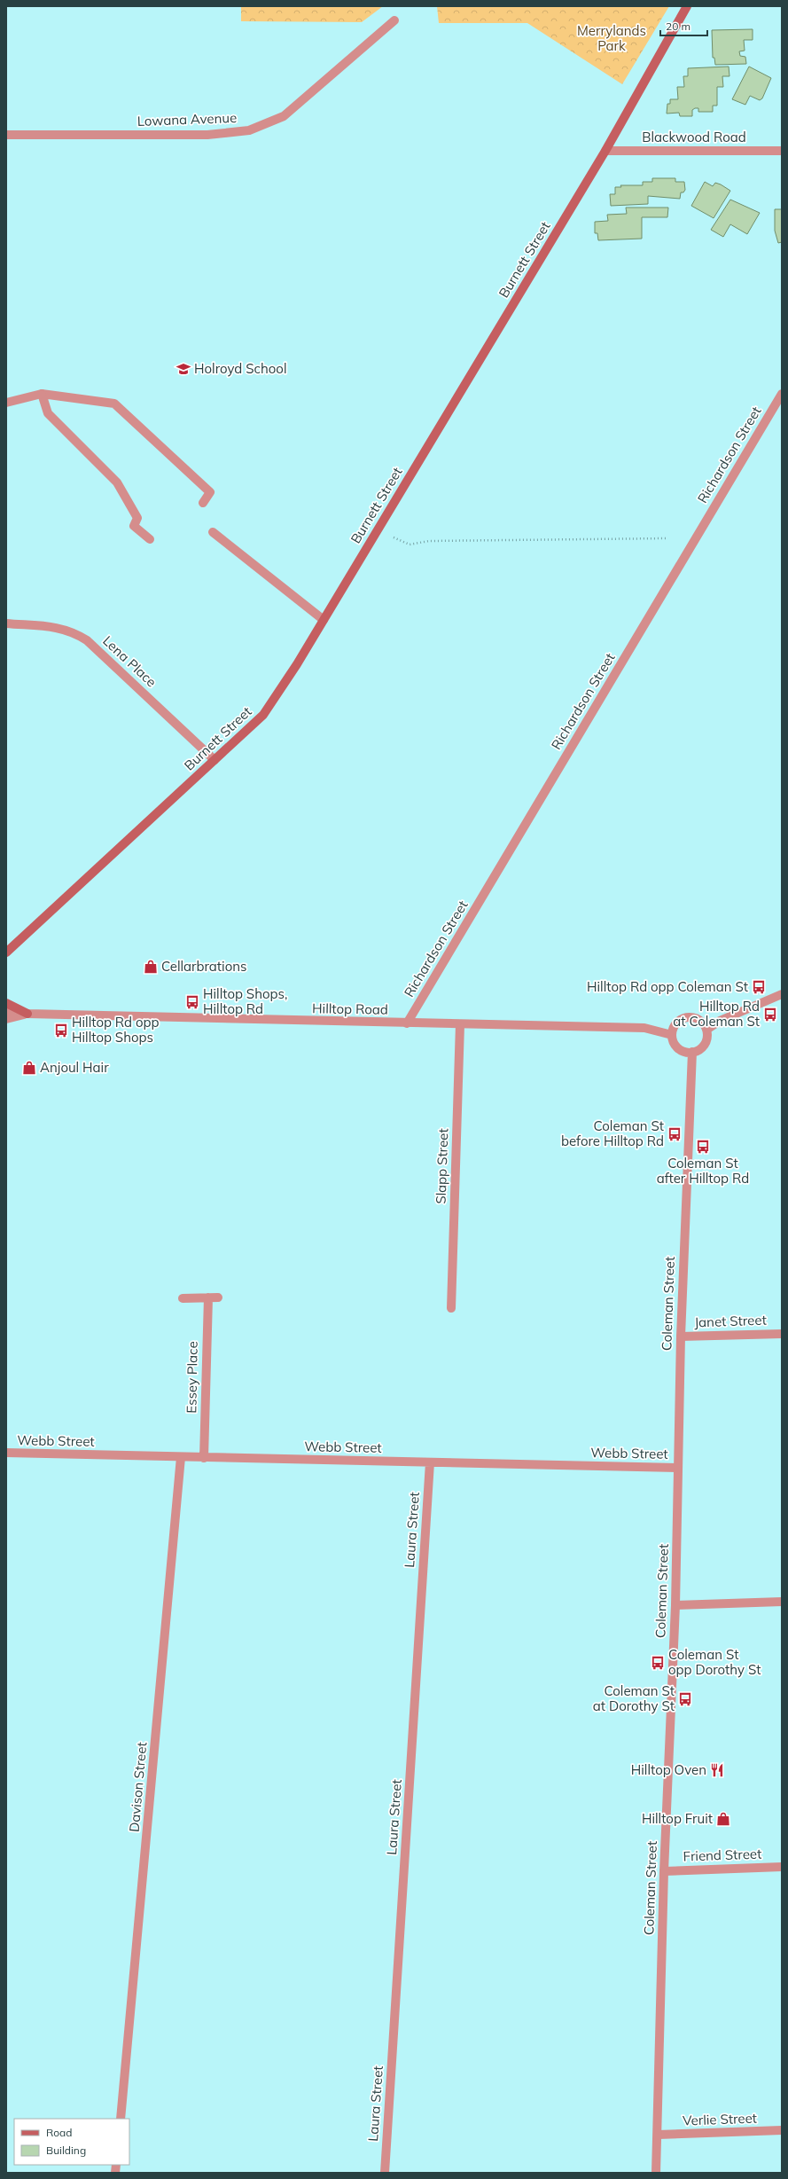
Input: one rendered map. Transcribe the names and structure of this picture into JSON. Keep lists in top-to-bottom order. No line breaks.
{"streets":{"main road":["Burnett Street"],"street":["Lowana Avenue","Blackwood Road","Richardson Street","Lena Place","Hilltop Road","Slapp Street","Coleman Street","Janet Street","Essey Place","Webb Street","Laura Street","Davison Street","Friend Street","Verlie Street"]},"crossings":[["Blackwood Road","Burnett Street"],["Burnett Street","Lena Place"],["Richardson Street","Hilltop Road"],["Hilltop Road","Slapp Street"],["Hilltop Road","Coleman Street"],["Coleman Street","Janet Street"],["Coleman Street","Webb Street"],["Coleman Street","Friend Street"],["Coleman Street","Verlie Street"],["Essey Place","Webb Street"],["Webb Street","Laura Street"],["Webb Street","Davison Street"]],"parks":["Merrylands Park"],"places":{"school or university":["Holroyd School"],"shop":["Cellarbrations","Anjoul Hair","Hilltop Fruit"],"bus stop":["Hilltop Rd opp Coleman St","Hilltop Shops, Hilltop Rd","Hilltop Rd at Coleman St","Hilltop Rd opp Hilltop Shops","Coleman St before Hilltop Rd","Coleman St after Hilltop Rd","Coleman St opp Dorothy St","Coleman St at Dorothy St"],"restaurant":["Hilltop Oven"]},"legend":["Road","Building"],"scale_bar":"20 m"}
